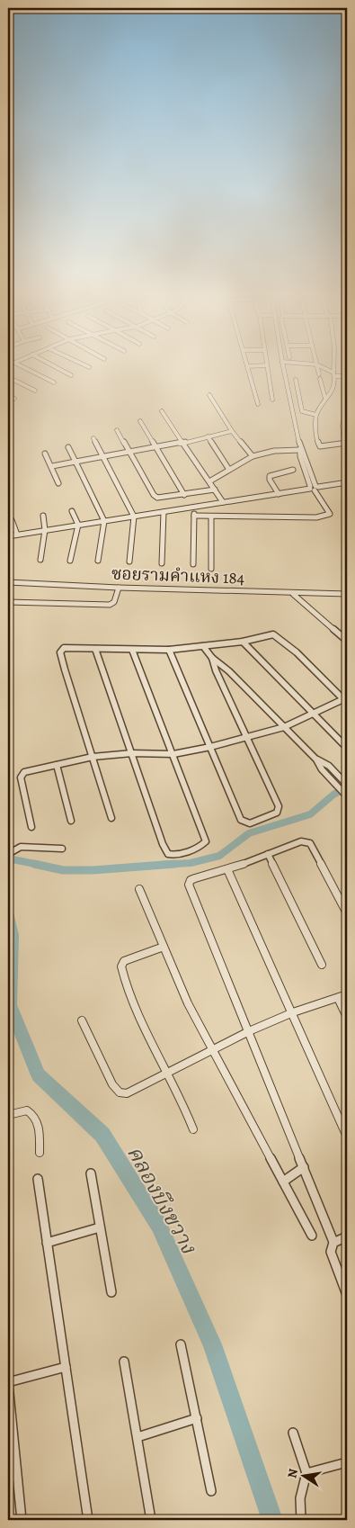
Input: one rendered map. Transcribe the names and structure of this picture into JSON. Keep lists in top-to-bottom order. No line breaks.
{"streets":{"street":["ซอยรามคำแหง 184"]},"water":["คลองบึงขวาง"],"north":"left"}
